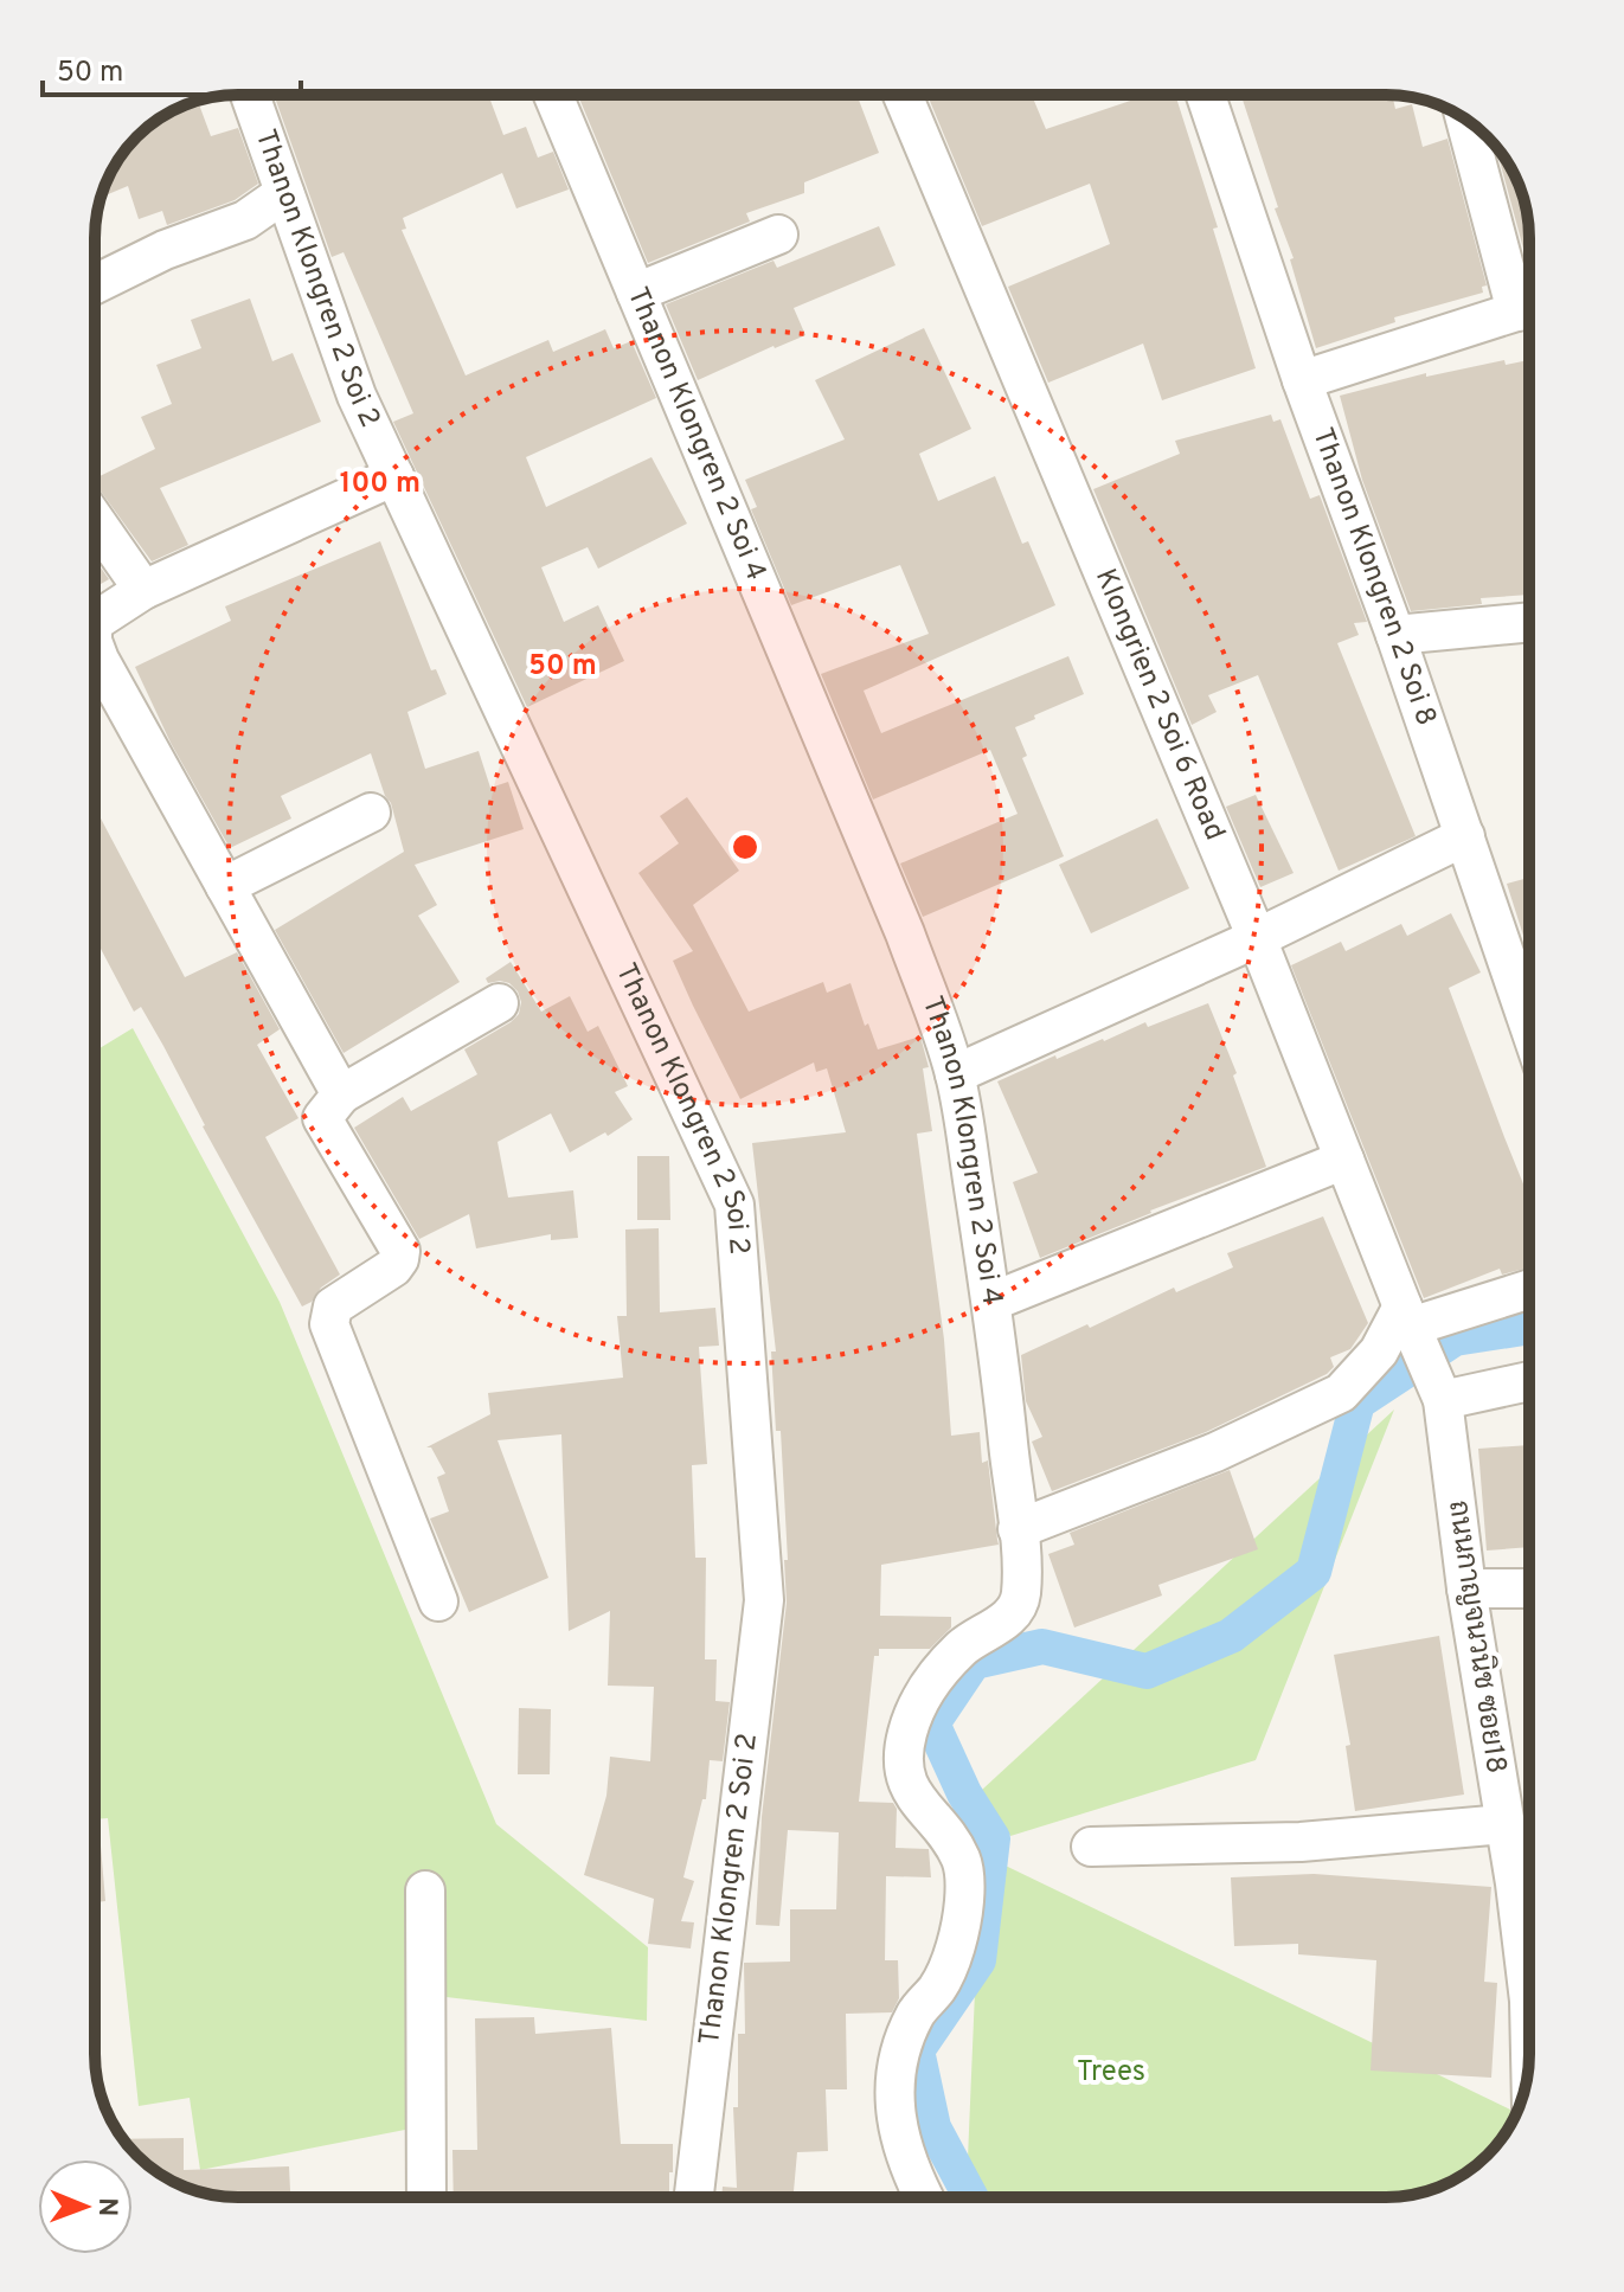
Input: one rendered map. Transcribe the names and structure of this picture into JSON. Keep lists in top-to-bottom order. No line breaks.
{"streets":{"street":["Thanon Klongren 2 Soi 2","Thanon Klongren 2 Soi 4","Thanon Klongren 2 Soi 8","Klongrien 2 Soi 6 Road","ถนนกาญจนวนิช ซอย18"]},"crossings":[["Klongrien 2 Soi 6 Road","ถนนกาญจนวนิช ซอย18"]],"parks":["Trees"],"scale_bar":"50 m","north":"right","rings":["100 m","50 m"]}
